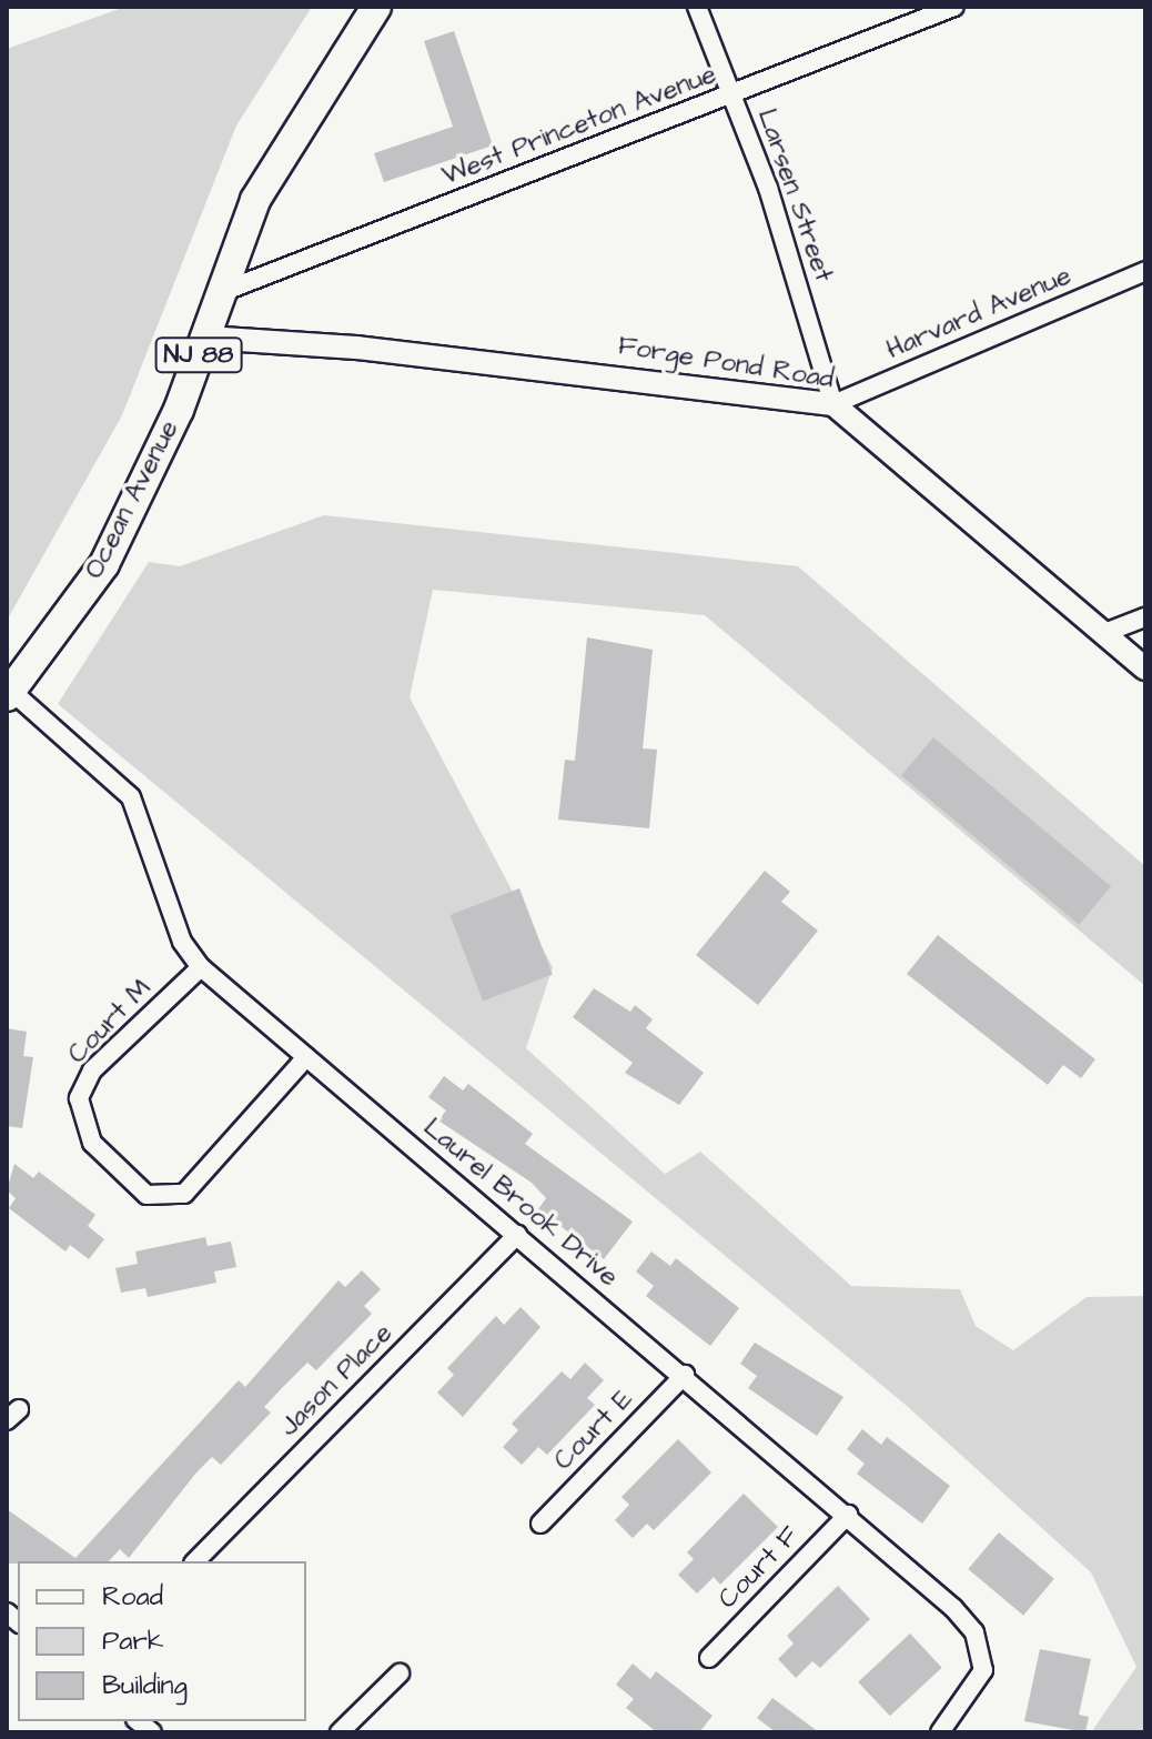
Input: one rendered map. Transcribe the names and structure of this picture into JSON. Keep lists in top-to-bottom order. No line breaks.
{"streets":{"main road":["NJ 88","Ocean Avenue"],"street":["West Princeton Avenue","Larsen Street","Harvard Avenue","Forge Pond Road","Court M","Laurel Brook Drive","Jason Place","Court E","Court F"]},"crossings":[["West Princeton Avenue","Larsen Street"],["West Princeton Avenue","Ocean Avenue"],["Larsen Street","Harvard Avenue"],["Larsen Street","Forge Pond Road"],["Harvard Avenue","Forge Pond Road"],["Forge Pond Road","Ocean Avenue"],["Ocean Avenue","Laurel Brook Drive"],["Court M","Laurel Brook Drive"],["Laurel Brook Drive","Jason Place"],["Laurel Brook Drive","Court E"],["Laurel Brook Drive","Court F"]],"legend":["Road","Park","Building"]}
